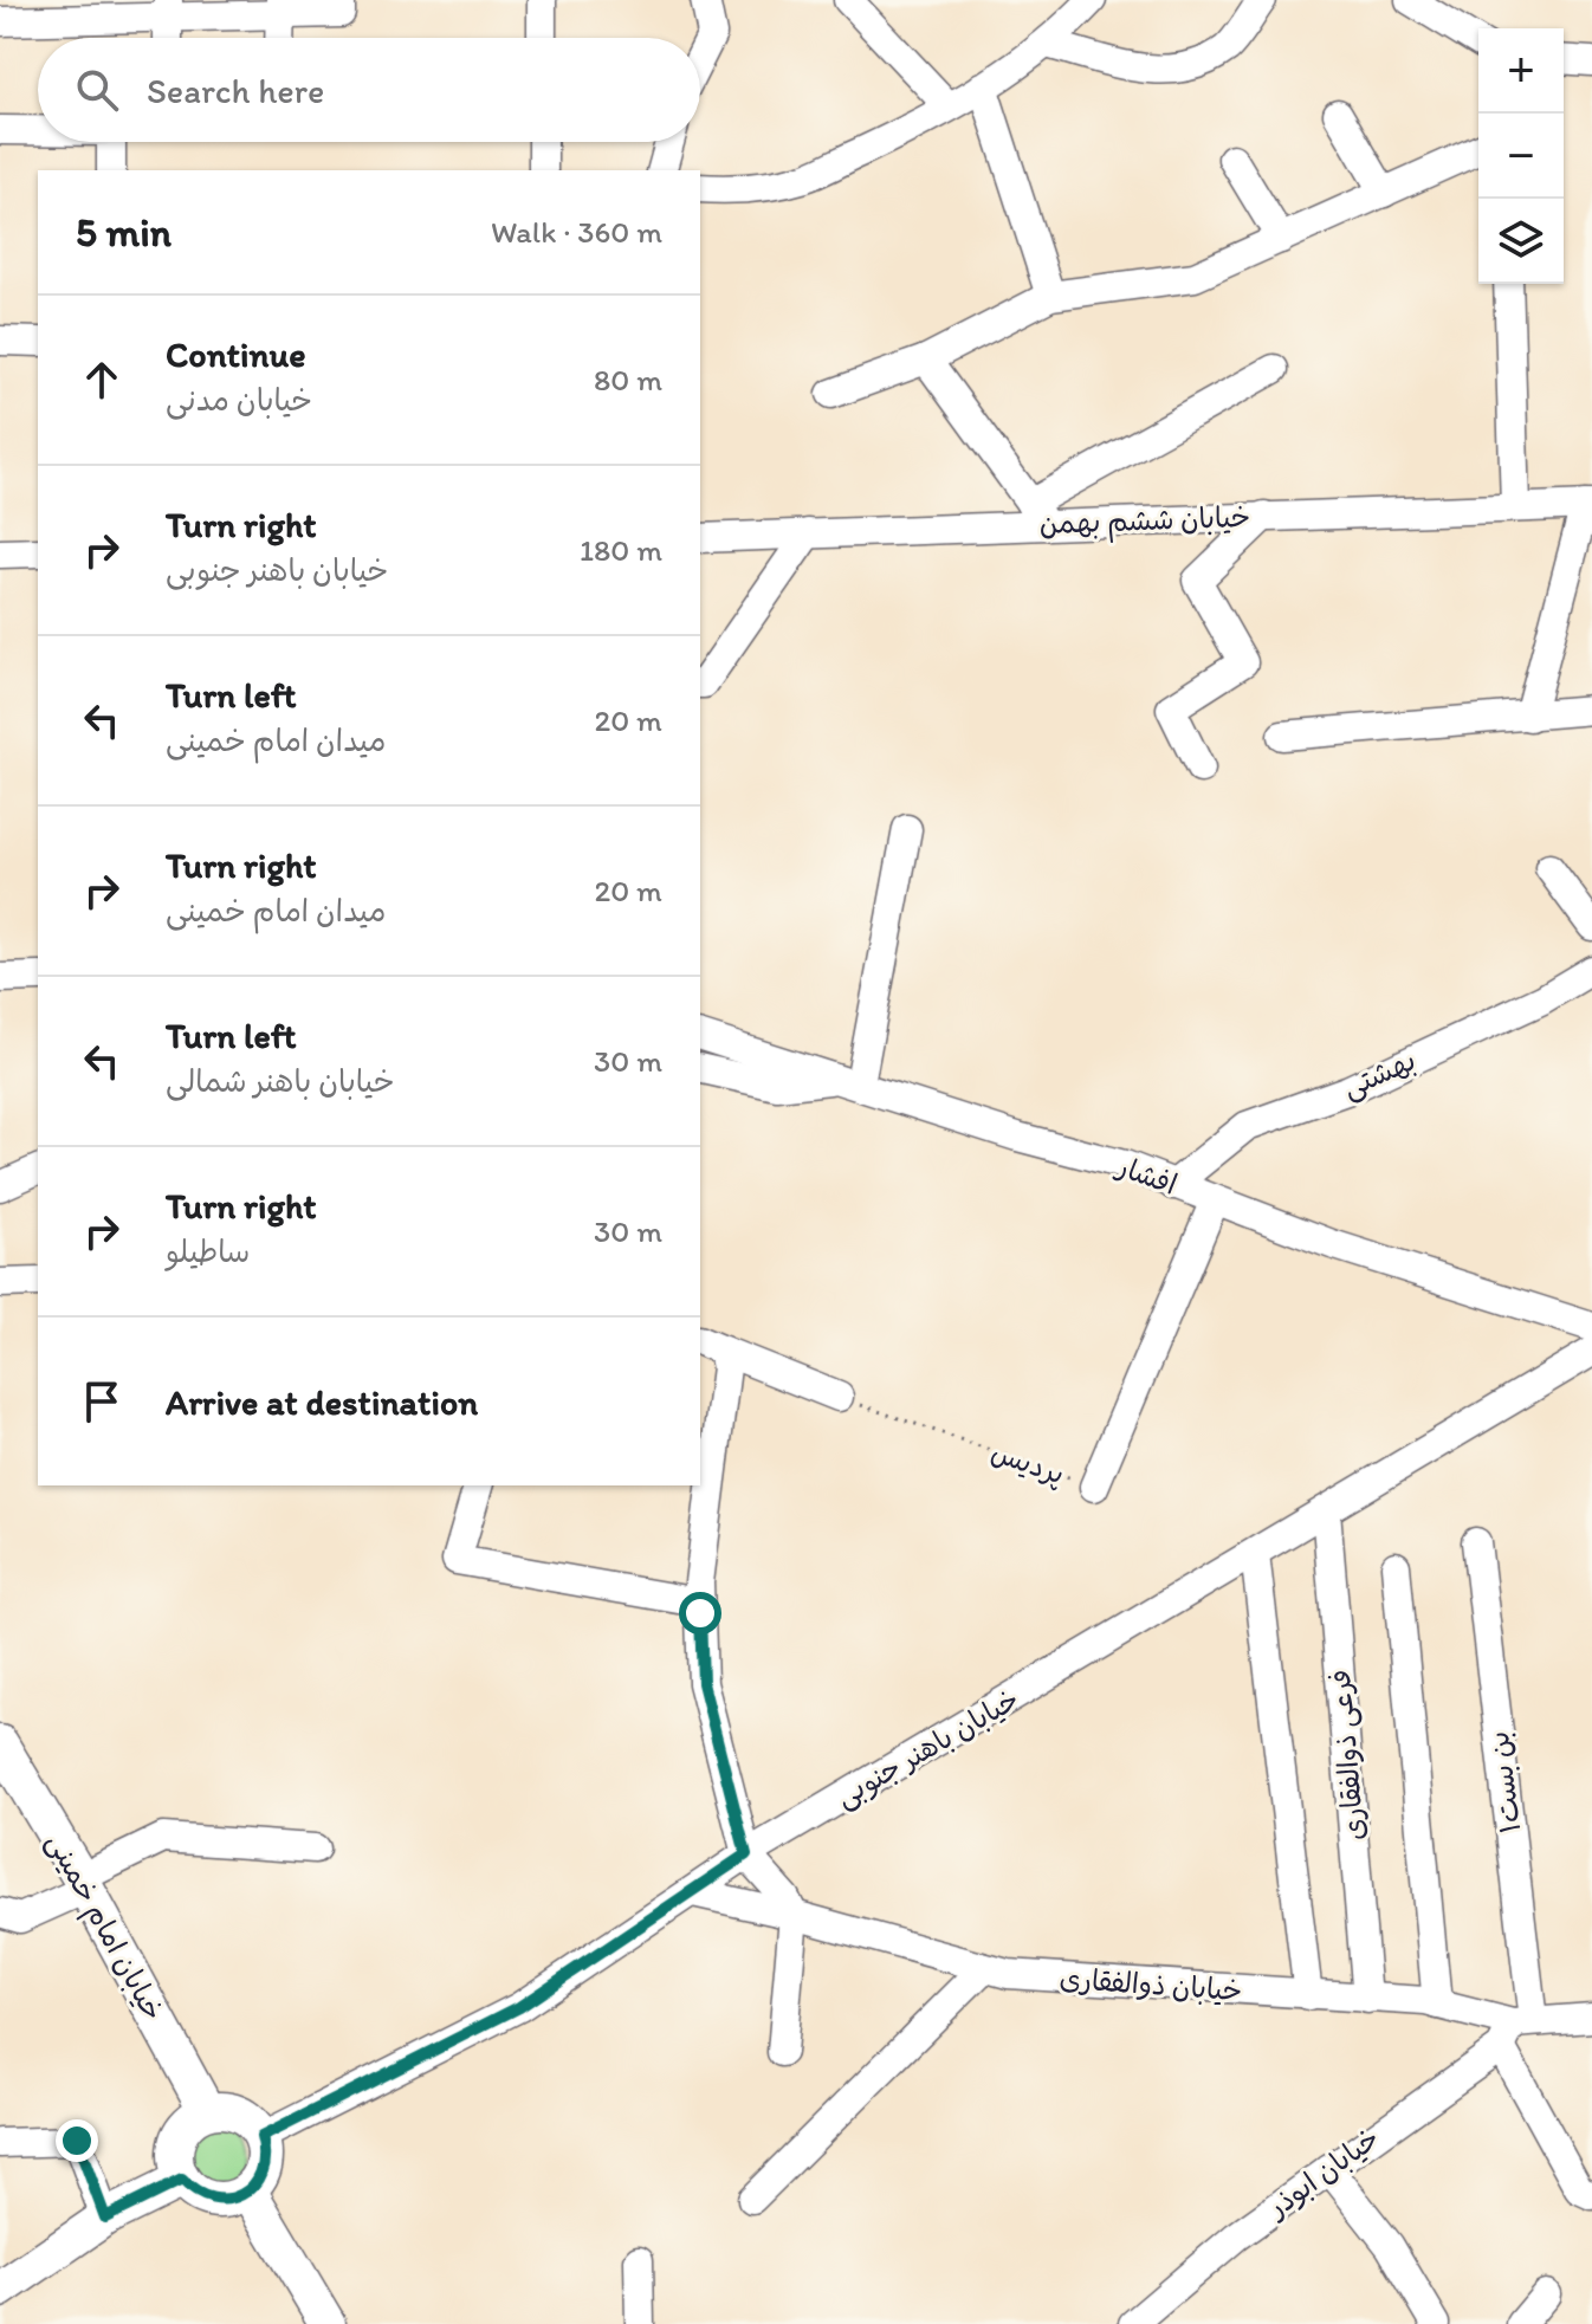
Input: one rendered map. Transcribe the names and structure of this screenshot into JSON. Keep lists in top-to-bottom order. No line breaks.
{"streets":{"main road":["خیابان امام خمینی"],"street":["خیابان ششم بهمن","بهشتی","افشار","پردیس","خیابان باهنر جنوبی","فرعی ذوالفقاری","بن بست۱","خیابان ذوالفقاری","خیابان ابوذر"]},"crossings":[["بهشتی","افشار"],["افشار","پردیس"],["خیابان باهنر جنوبی","فرعی ذوالفقاری"],["خیابان باهنر جنوبی","خیابان امام خمینی"],["خیابان باهنر جنوبی","خیابان ذوالفقاری"],["فرعی ذوالفقاری","خیابان ذوالفقاری"],["بن بست۱","خیابان ذوالفقاری"],["بن بست۱","خیابان ابوذر"],["خیابان ذوالفقاری","خیابان ابوذر"]],"page":{"map_buttons":["+","−"],"search":"Search here","heading":["5 min","Walk · 360 m"],"list":[["Continue","خیابان مدنی","80 m"],["Turn right","خیابان باهنر جنوبی","180 m"],["Turn left","میدان امام خمینی","20 m"],["Turn right","میدان امام خمینی","20 m"],["Turn left","خیابان باهنر شمالی","30 m"],["Turn right","ساطیلو","30 m"],"Arrive at destination"]}}
